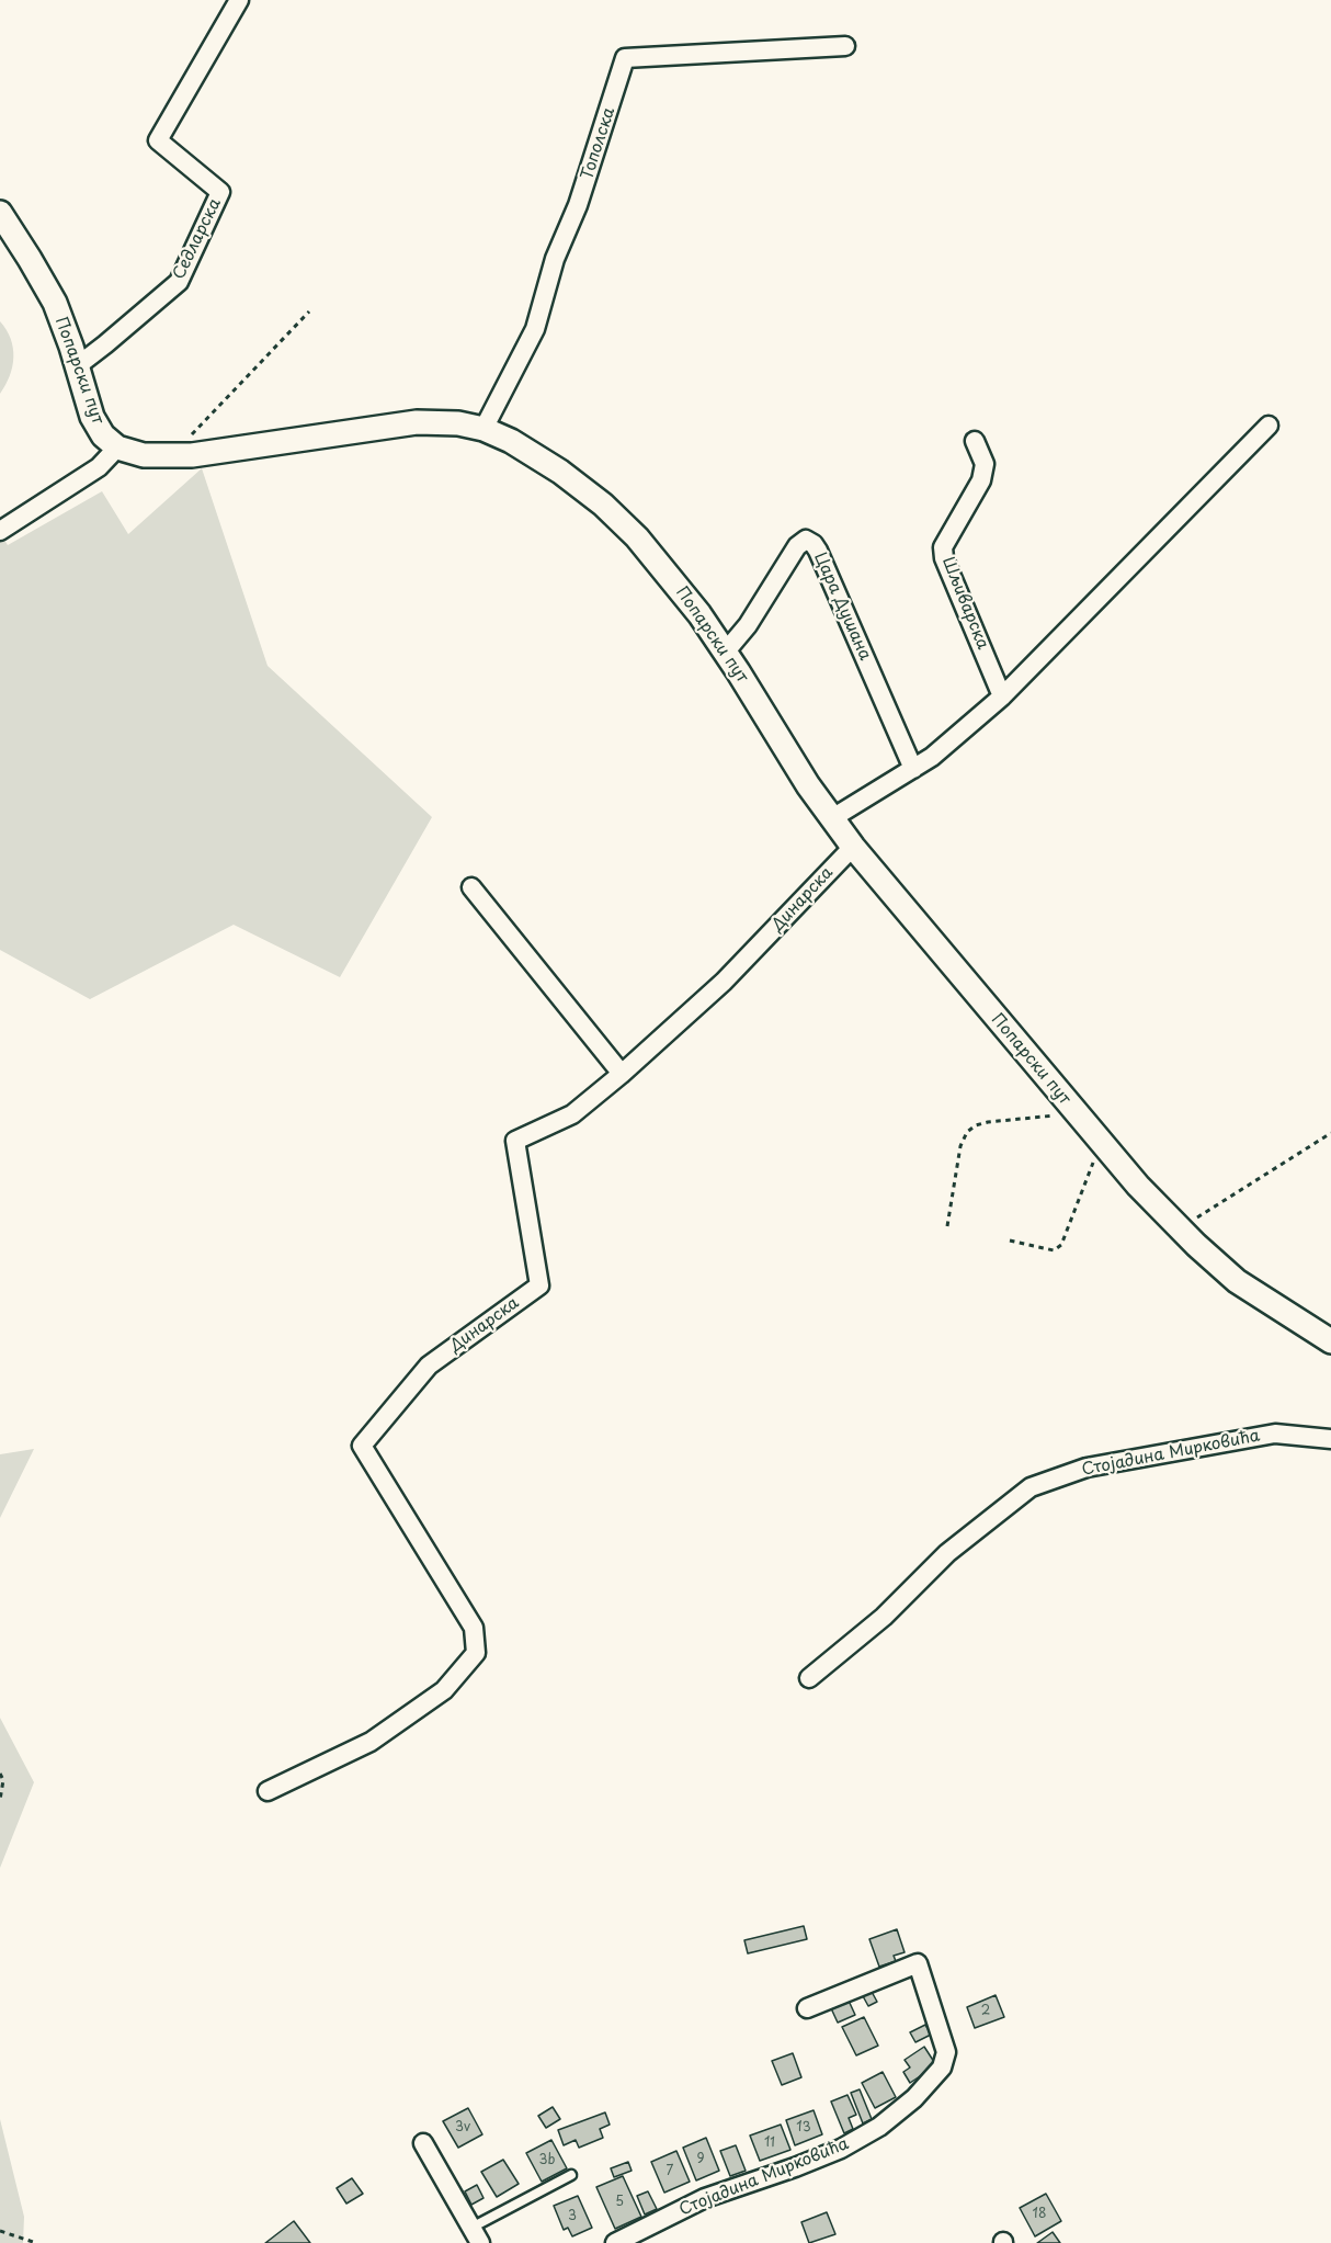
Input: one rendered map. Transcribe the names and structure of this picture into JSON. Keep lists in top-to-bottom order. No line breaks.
{"streets":{"street":["Тополска","Седларска","Попарски пут","Шљиварска","Цара Душана","Динарска","Стојадина Мирковића"]},"crossings":[["Тополска","Попарски пут"],["Седларска","Попарски пут"],["Попарски пут","Цара Душана"],["Попарски пут","Динарска"]],"house_numbers":["2","3v","13","11","9","3b","7","5","18","3"]}
